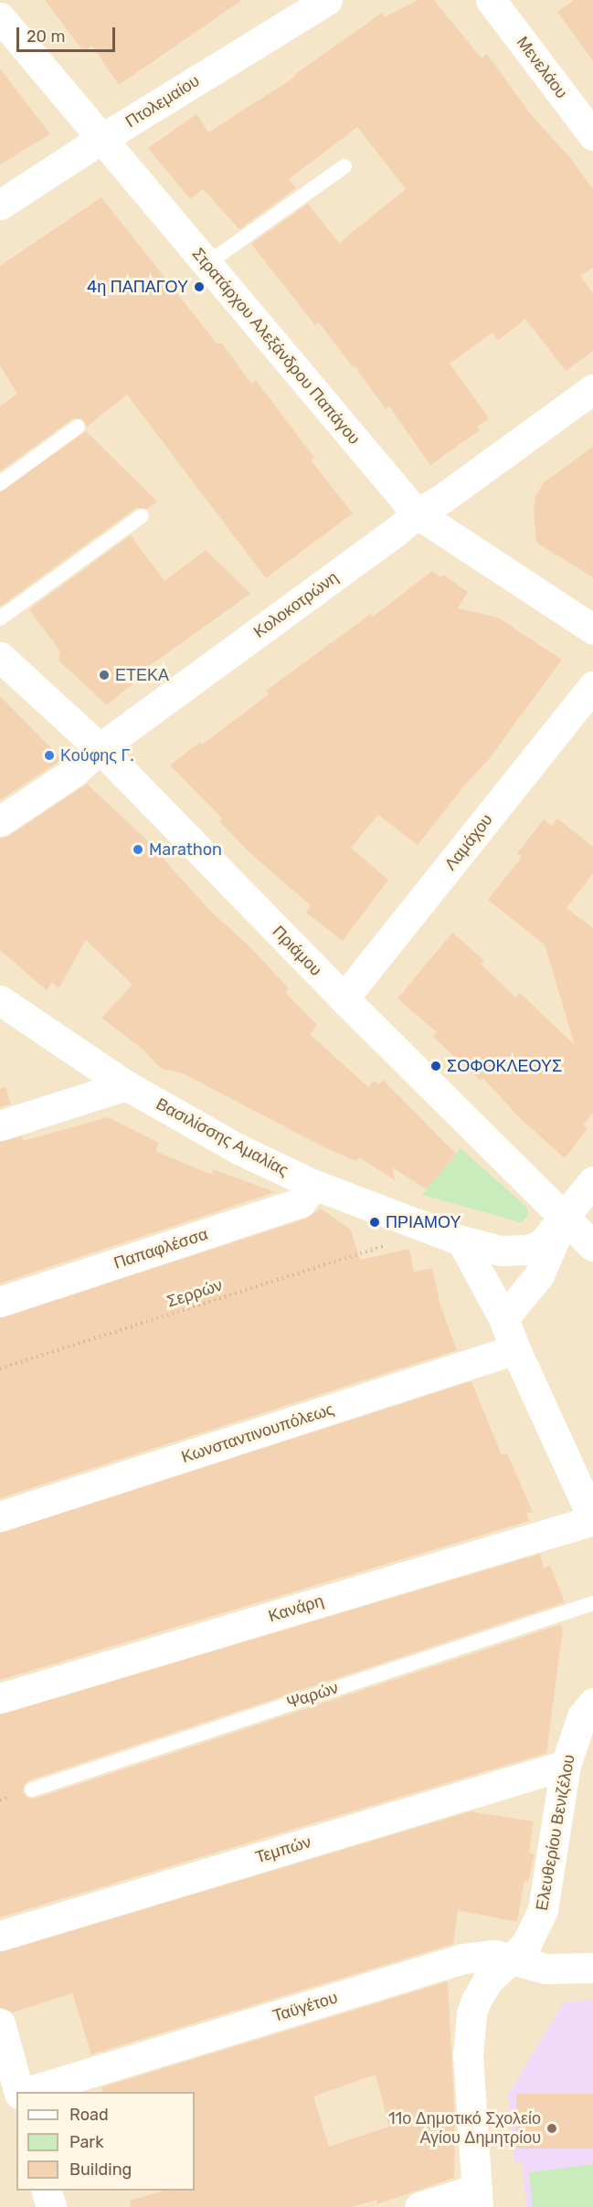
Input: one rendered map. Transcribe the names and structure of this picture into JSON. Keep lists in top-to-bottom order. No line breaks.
{"streets":{"street":["Μενελάου","Πτολεμαίου","Στρατάρχου Αλεξάνδρου Παπάγου","Κολοκοτρώνη","Λαμάχου","Πριάμου","Βασιλίσσης Αμαλίας","Παπαφλέσσα","Κωνσταντινουπόλεως","Κανάρη","Ελευθερίου Βενιζέλου","Τεμπών","Ταϋγέτου"],"lane":["Ψαρών"],"path":["Σερρών"]},"crossings":[["Πτολεμαίου","Στρατάρχου Αλεξάνδρου Παπάγου"],["Στρατάρχου Αλεξάνδρου Παπάγου","Κολοκοτρώνη"],["Κολοκοτρώνη","Πριάμου"],["Λαμάχου","Πριάμου"],["Πριάμου","Βασιλίσσης Αμαλίας"],["Βασιλίσσης Αμαλίας","Παπαφλέσσα"],["Ελευθερίου Βενιζέλου","Τεμπών"],["Ελευθερίου Βενιζέλου","Ταϋγέτου"]],"places":["4η ΠΑΠΑΓΟΥ","ΕΤΕΚΑ","Κούφης Γ.","Marathon","ΣΟΦΟΚΛΕΟΥΣ","ΠΡΙΑΜΟΥ","11ο Δημοτικό Σχολείο Αγίου Δημητρίου"],"legend":["Road","Park","Building"],"scale_bar":"20 m"}
